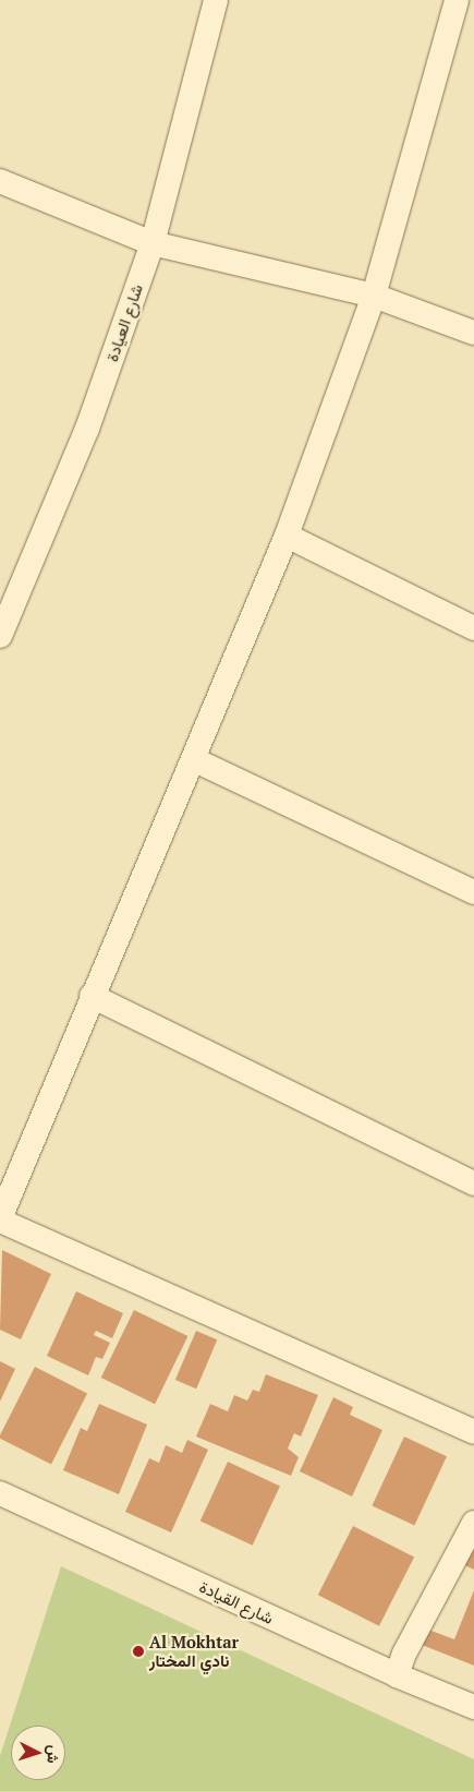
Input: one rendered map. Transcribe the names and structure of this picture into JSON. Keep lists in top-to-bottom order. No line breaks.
{"streets":{"street":["شارع العيادة","شارع القيادة"]},"places":["Al Mokhtar نادي المختار"],"north":"right"}
